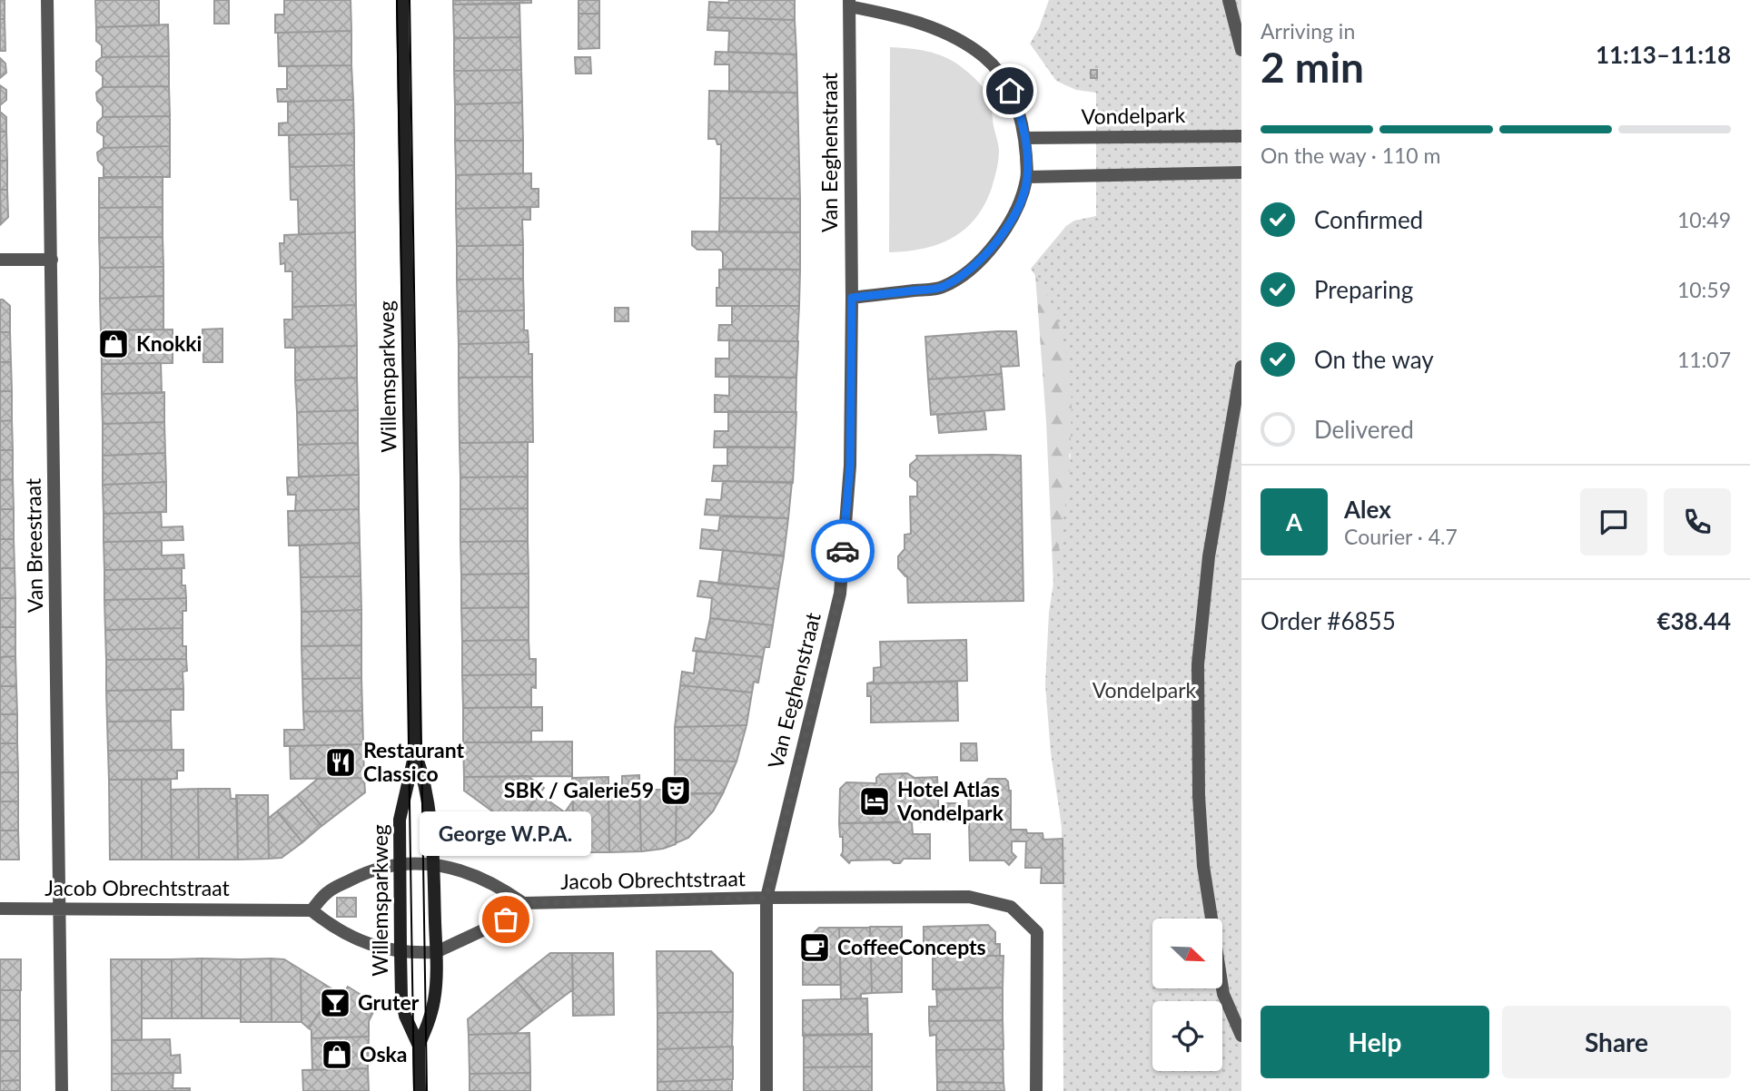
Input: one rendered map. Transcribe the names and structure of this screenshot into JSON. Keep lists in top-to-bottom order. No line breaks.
{"streets":{"street":["Vondelpark","Van Eeghenstraat","Willemsparkweg","Van Breestraat","Jacob Obrechtstraat"]},"crossings":[["Vondelpark","Van Eeghenstraat"],["Van Eeghenstraat","Jacob Obrechtstraat"],["Van Breestraat","Jacob Obrechtstraat"]],"parks":["Vondelpark"],"places":{"shop":["Knokki","Oska"],"restaurant":["Restaurant Classico"],"theatre":["SBK / Galerie59"],"hotel":["Hotel Atlas Vondelpark"],"other":["George W.P.A."],"cafe":["CoffeeConcepts"],"bar":["Gruter"]},"north":"bottom right","page":{"heading":["2 min","Arriving in","11:13–11:18"],"panel":["Alex","Courier · 4.7","Order #6855","€38.44"],"bar":"On the way · 110 m","list":[["Confirmed","10:49"],["Preparing","10:59"],["On the way","11:07"],"Delivered"],"round":"A","bubble":"George W.P.A.","buttons":["Help","Share"]}}
